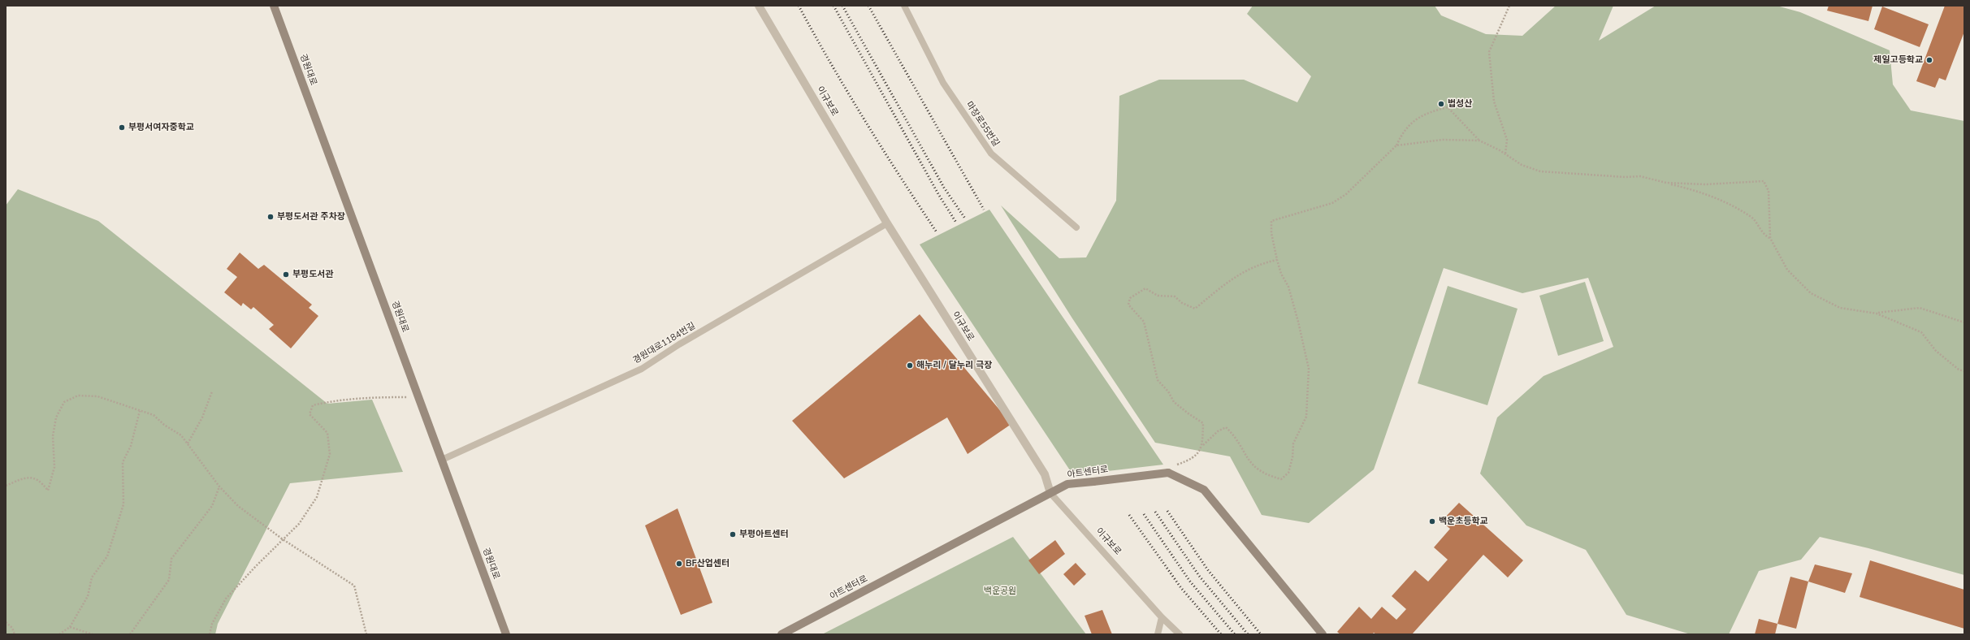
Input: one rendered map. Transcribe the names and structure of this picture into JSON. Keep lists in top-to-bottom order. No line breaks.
{"streets":{"main road":["경원대로","아트센터로"],"street":["이규보로"],"lane":["마장로55번길","경원대로1184번길"]},"crossings":[["경원대로","경원대로1184번길"],["이규보로","경원대로1184번길"],["이규보로","아트센터로"]],"parks":["백운공원"],"places":["제일고등학교","법성산","부평서여자중학교","부평도서관 주차장","부평도서관","해누리 / 달누리 극장","백운초등학교","부평아트센터","BF산업센터"]}
